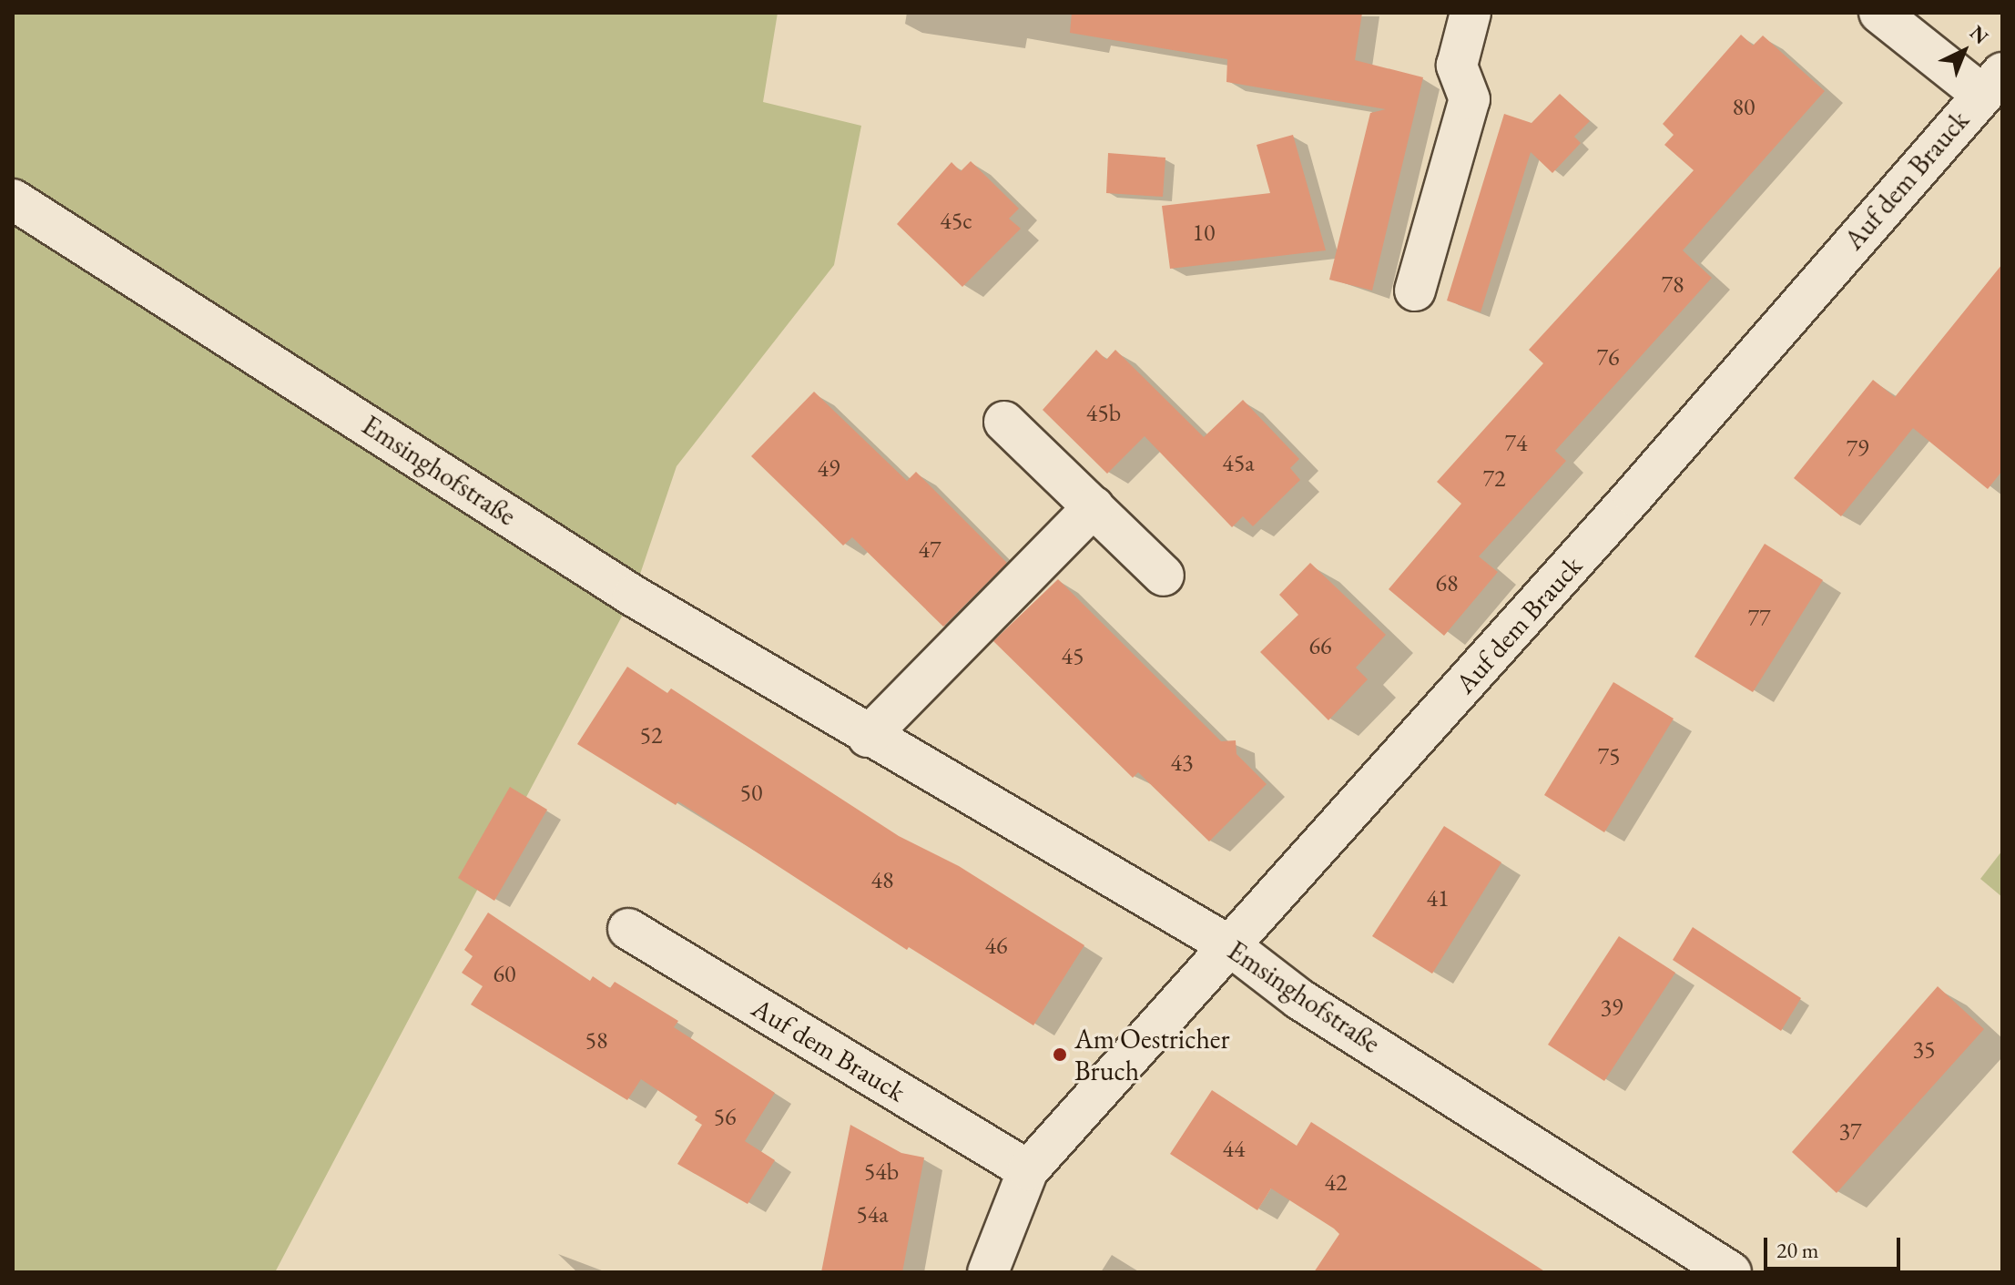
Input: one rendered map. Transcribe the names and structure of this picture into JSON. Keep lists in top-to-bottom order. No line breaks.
{"streets":{"street":["Auf dem Brauck","Emsinghofstraße"]},"crossings":[["Auf dem Brauck","Emsinghofstraße"]],"places":["Am Oestricher Bruch"],"house_numbers":["80","45c","10","78","76","45b","74","79","45a","49","72","47","68","77","66","45","52","75","43","50","48","41","46","60","39","58","35","56","37","44","54b","42","54a"],"scale_bar":"20 m","north":"top right"}
